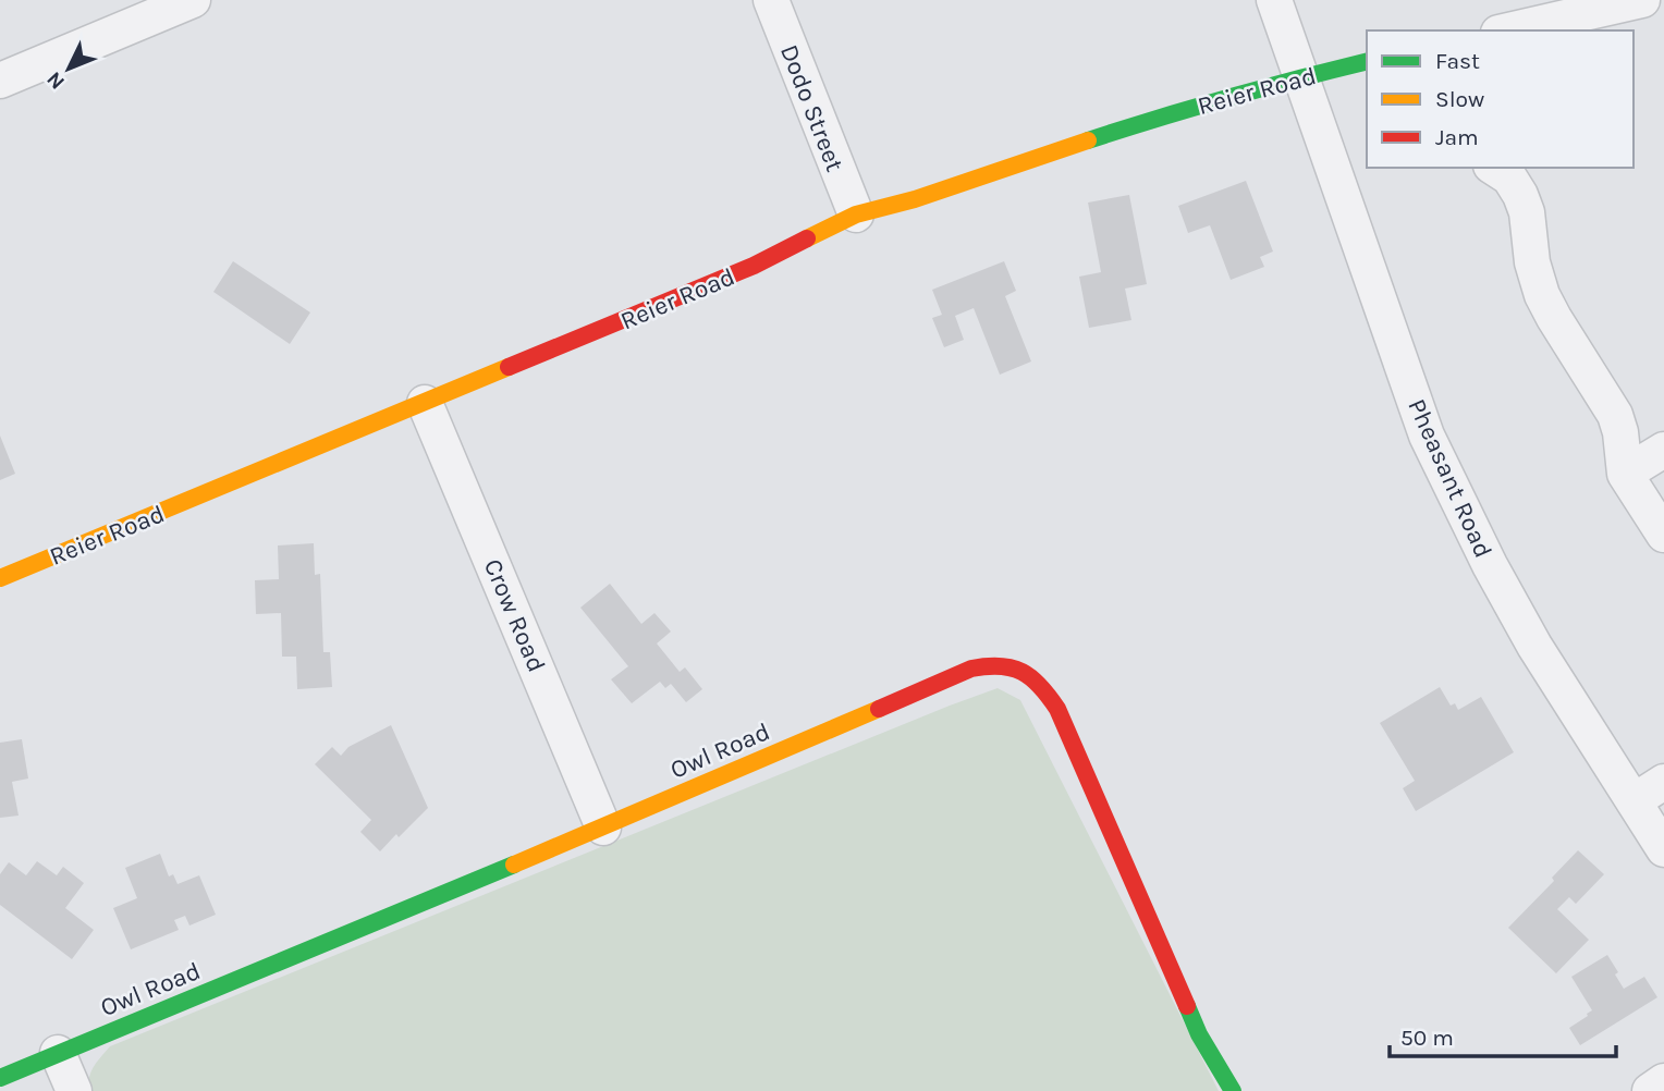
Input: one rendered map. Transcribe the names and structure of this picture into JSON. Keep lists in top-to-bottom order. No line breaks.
{"streets":{"street":["Reier Road","Dodo Street","Pheasant Road","Crow Road","Owl Road"]},"crossings":[["Reier Road","Dodo Street"],["Reier Road","Pheasant Road"],["Reier Road","Crow Road"],["Crow Road","Owl Road"]],"legend":["Fast","Slow","Jam"],"scale_bar":"50 m","north":"bottom left"}
